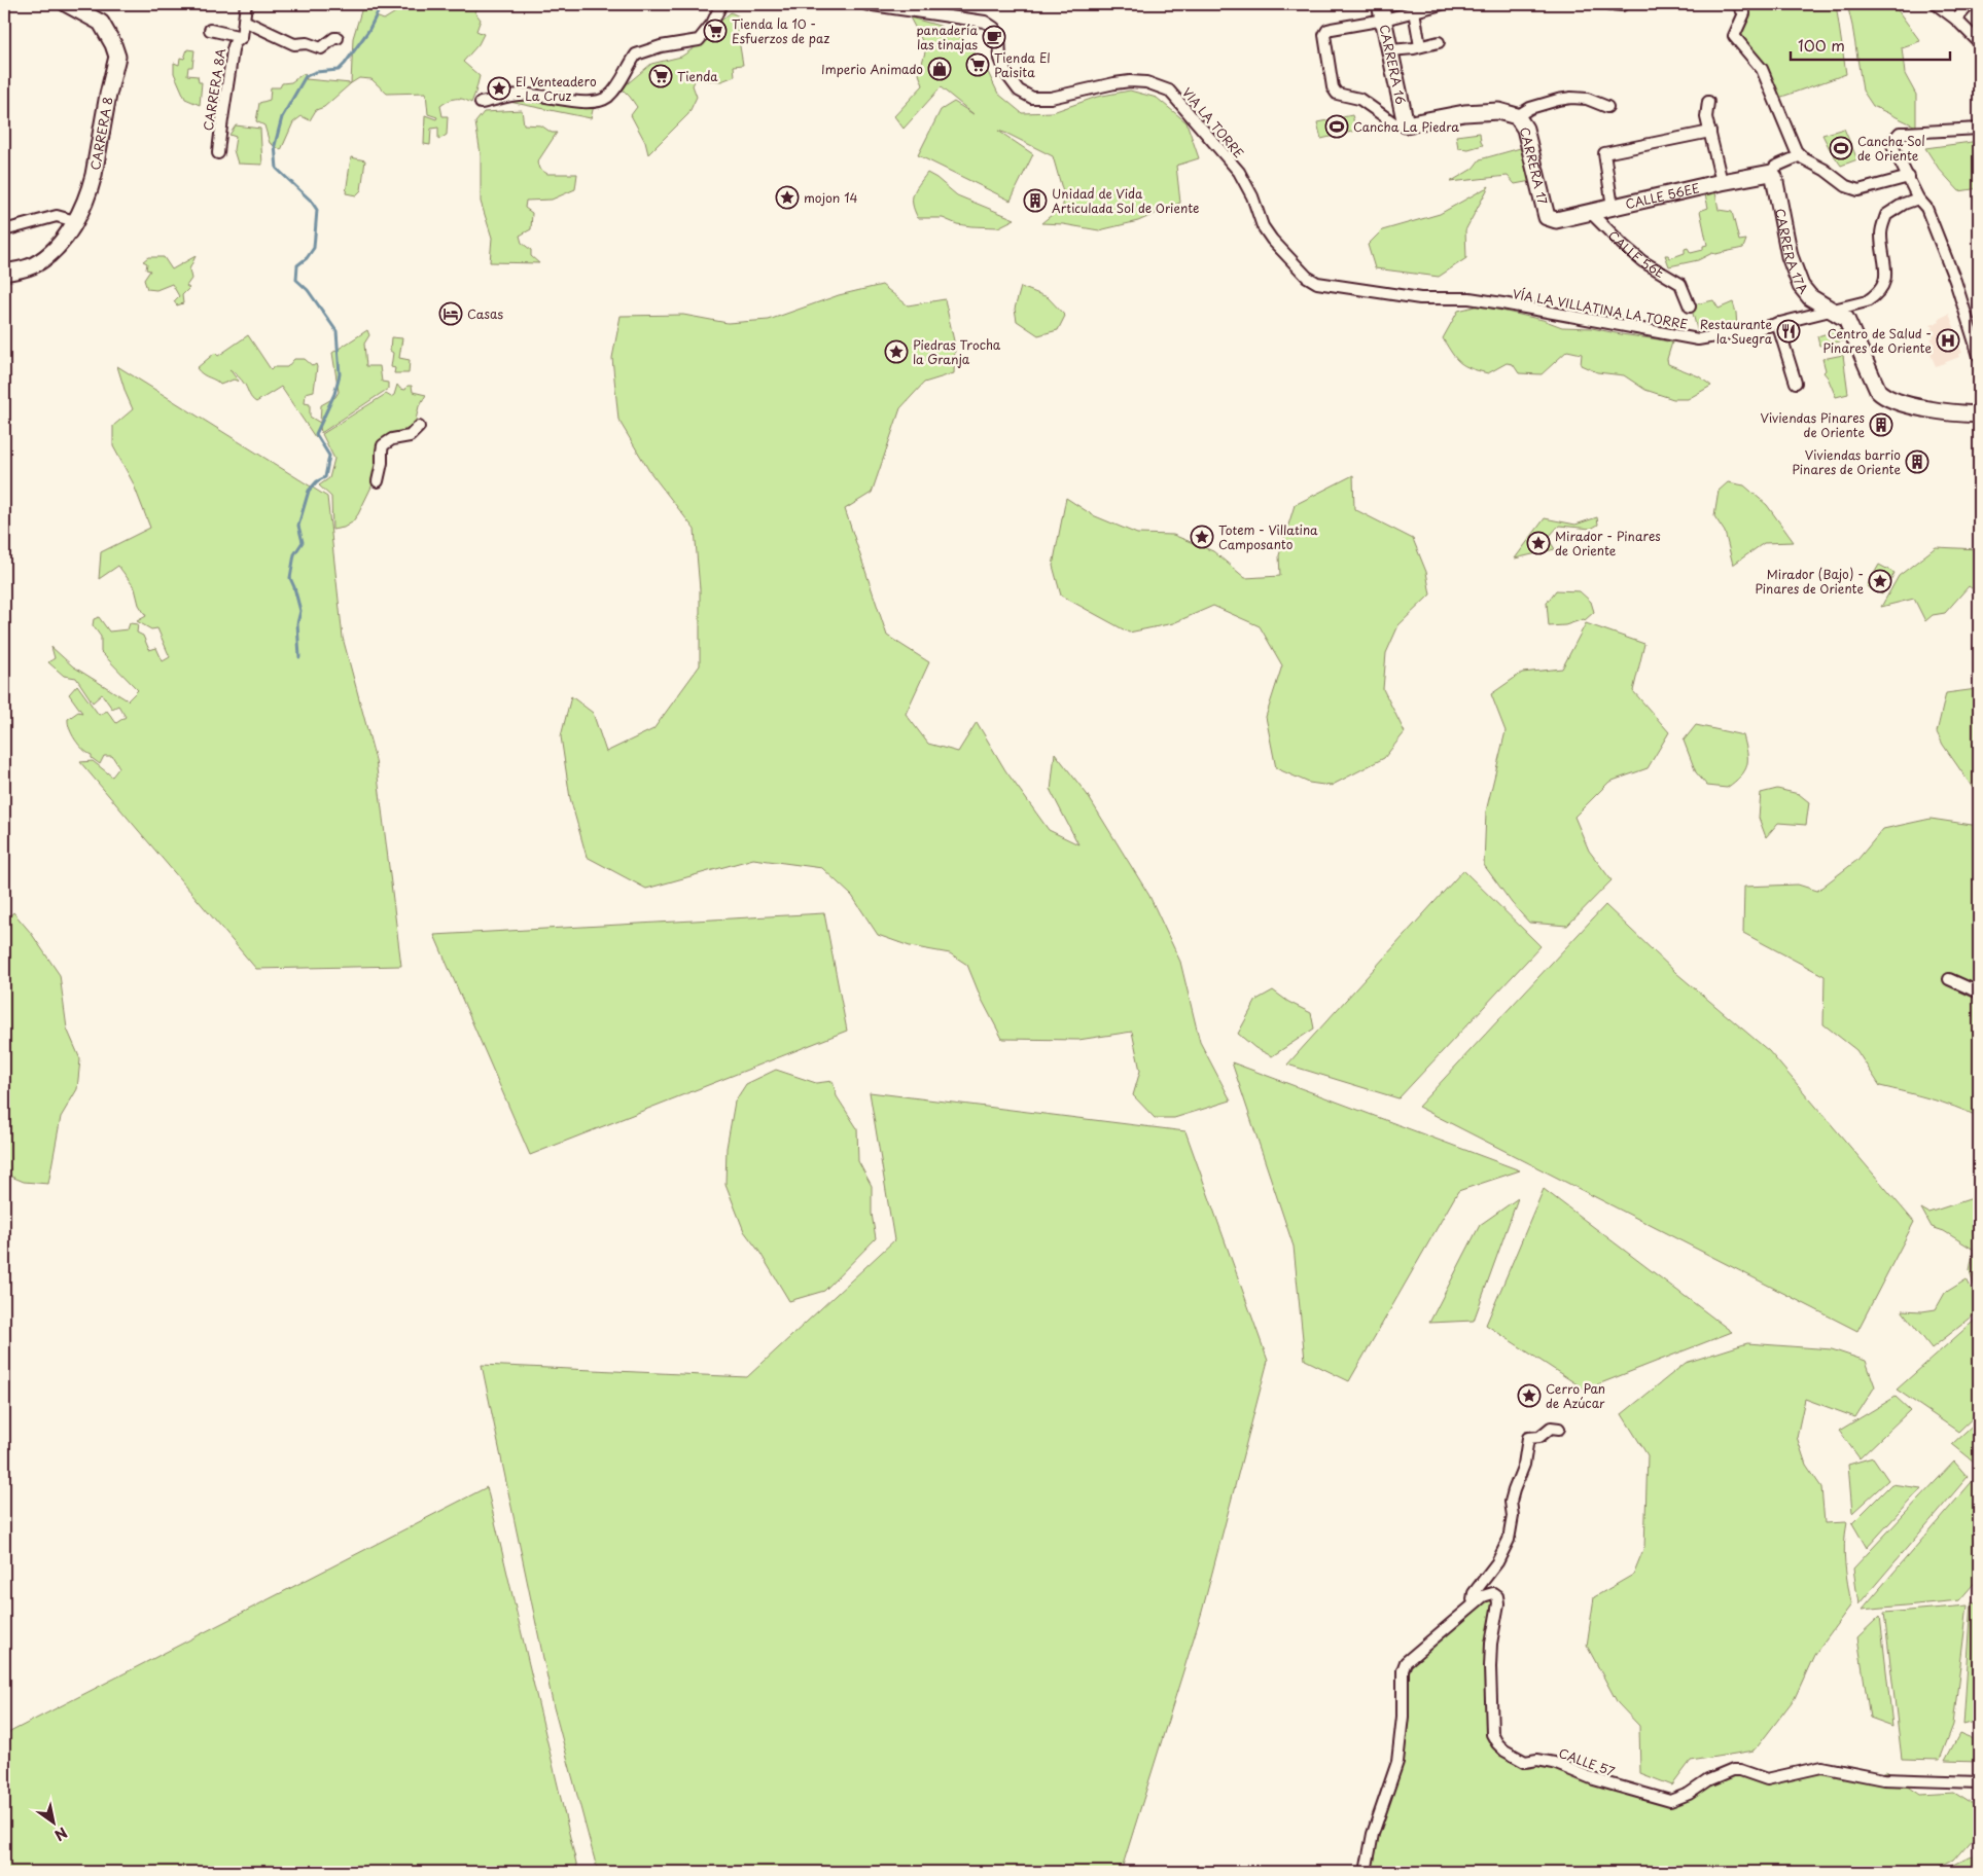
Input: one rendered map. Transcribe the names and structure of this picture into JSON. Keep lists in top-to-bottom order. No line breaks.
{"streets":{"street":["CARRERA 16","CARRERA 8A","VIA LA TORRE","CARRERA 8","CARRERA 17","CALLE 56EE","CARRERA 17A","CALLE 56E","VÍA LA VILLATINA LA TORRE","CALLE 57"]},"crossings":[["VIA LA TORRE","VÍA LA VILLATINA LA TORRE"],["CARRERA 17","CALLE 56EE"],["CALLE 56EE","CARRERA 17A"],["CALLE 56EE","CALLE 56E"],["CARRERA 17A","VÍA LA VILLATINA LA TORRE"]],"places":{"supermarket":["Tienda la 10 - Esfuerzos de paz","Tienda El Paisita","Tienda"],"cafe":["panadería las tinajas"],"shop":["Imperio Animado"],"place":["El Venteadero - La Cruz","mojon 14","Piedras Trocha la Granja","Totem - Villatina Camposanto","Mirador - Pinares de Oriente","Mirador (Bajo) - Pinares de Oriente","Cerro Pan de Azúcar"],"sports":["Cancha La Piedra","Cancha Sol de Oriente"],"building":["Unidad de Vida Articulada Sol de Oriente","Viviendas Pinares de Oriente","Viviendas barrio Pinares de Oriente"],"hotel":["Casas"],"restaurant":["Restaurante la Suegra"],"hospital":["Centro de Salud - Pinares de Oriente"]},"scale_bar":"100 m","north":"bottom right"}
